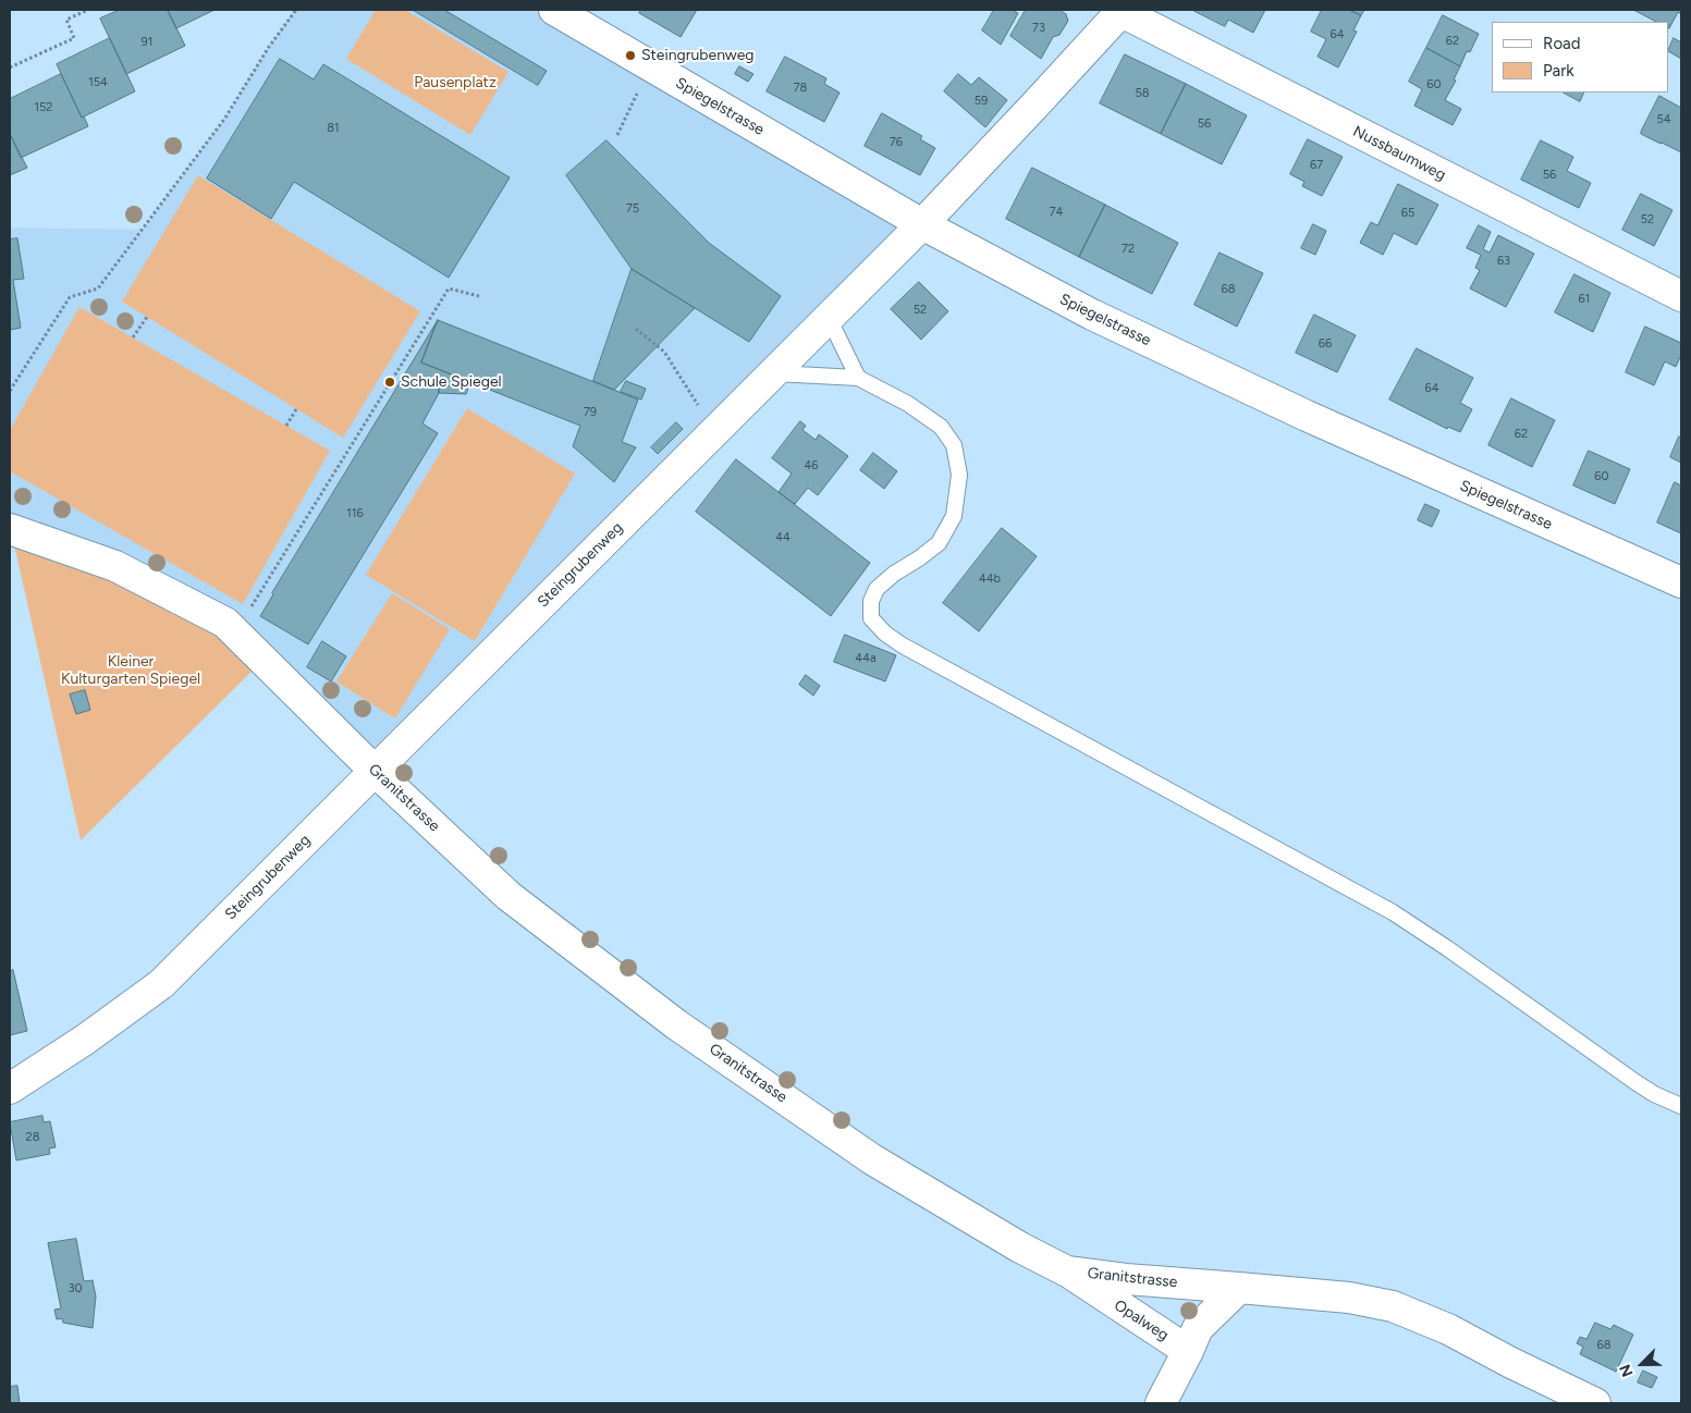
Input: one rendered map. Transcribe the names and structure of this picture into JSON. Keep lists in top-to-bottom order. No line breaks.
{"streets":{"street":["Spiegelstrasse","Nussbaumweg","Steingrubenweg","Granitstrasse","Opalweg"]},"crossings":[["Spiegelstrasse","Steingrubenweg"],["Nussbaumweg","Steingrubenweg"],["Steingrubenweg","Granitstrasse"],["Granitstrasse","Opalweg"]],"parks":["Pausenplatz","Kleiner Kulturgarten Spiegel"],"places":["Steingrubenweg","Schule Spiegel"],"house_numbers":["73","64","62","91","154","60","78","58","59","152","54","56","81","76","67","56","75","74","65","52","72","63","68","61","52","66","64","79","62","46","60","116","44","44b","44a","28","30","68"],"legend":["Road","Park"],"north":"bottom left"}
